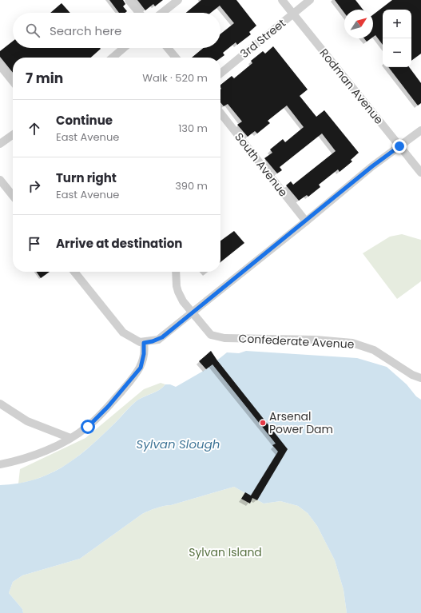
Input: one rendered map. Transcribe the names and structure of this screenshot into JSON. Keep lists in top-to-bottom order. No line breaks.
{"streets":{"street":["3rd Street","Rodman Avenue","South Avenue","Confederate Avenue"]},"crossings":[["3rd Street","Rodman Avenue"]],"water":["Sylvan Slough"],"parks":["Sylvan Island"],"places":["Arsenal Power Dam"],"north":"top right","page":{"map_buttons":["+","−"],"search":"Search here","heading":["7 min","Walk · 520 m"],"list":[["Continue","East Avenue","130 m"],["Turn right","East Avenue","390 m"],"Arrive at destination"]}}
